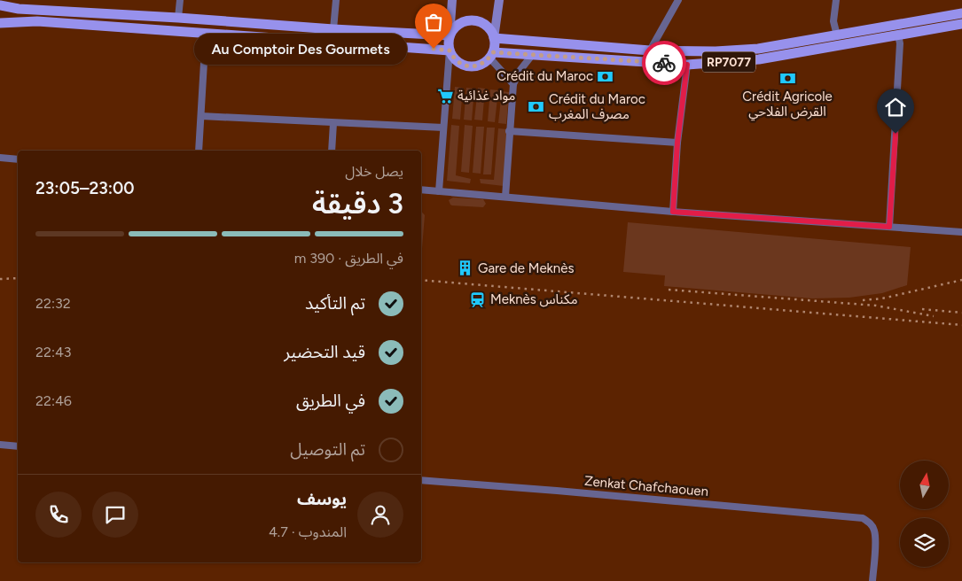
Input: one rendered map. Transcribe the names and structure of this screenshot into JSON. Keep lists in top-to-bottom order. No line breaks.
{"streets":{"main road":["RP7077"],"street":["Zenkat Chafchaouen"]},"places":{"other":["Au Comptoir Des Gourmets"],"bank":["Crédit du Maroc","Crédit Agricole القرض الفلاحي","Crédit du Maroc مصرف المغرب"],"supermarket":["مواد غذائية"],"building":["Gare de Meknès"],"station":["Meknès مكناس"]},"north":"top","page":{"bubble":"Au Comptoir Des Gourmets","heading":["3 دقيقة","يصل خلال","23:00–23:05"],"panel":["يوسف","المندوب · 4.7"],"bar":"في الطريق · 390 m","list":[["تم التأكيد","22:32"],["قيد التحضير","22:43"],["في الطريق","22:46"],"تم التوصيل"]}}
